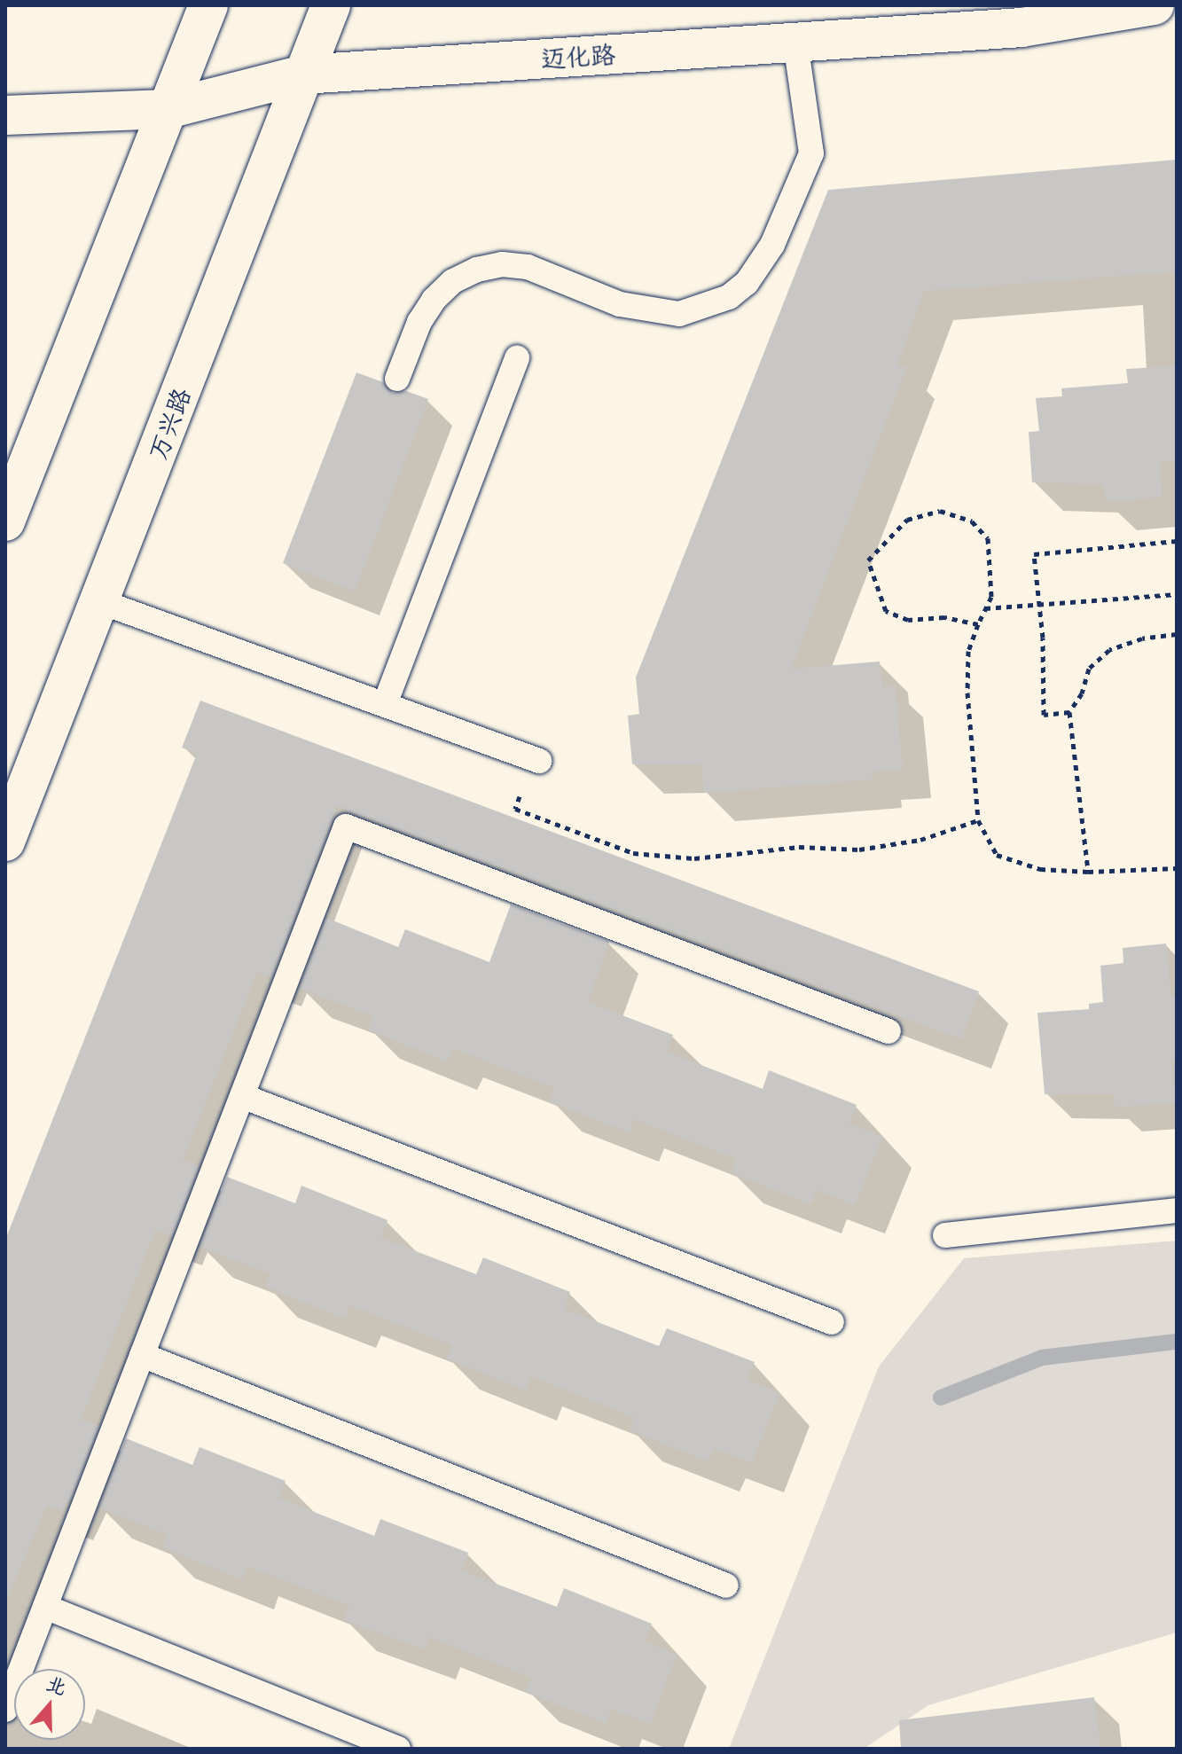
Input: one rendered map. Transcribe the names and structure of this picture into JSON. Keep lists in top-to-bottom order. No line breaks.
{"streets":{"main road":["迈化路","万兴路"]},"crossings":[["迈化路","万兴路"]],"north":"top"}
